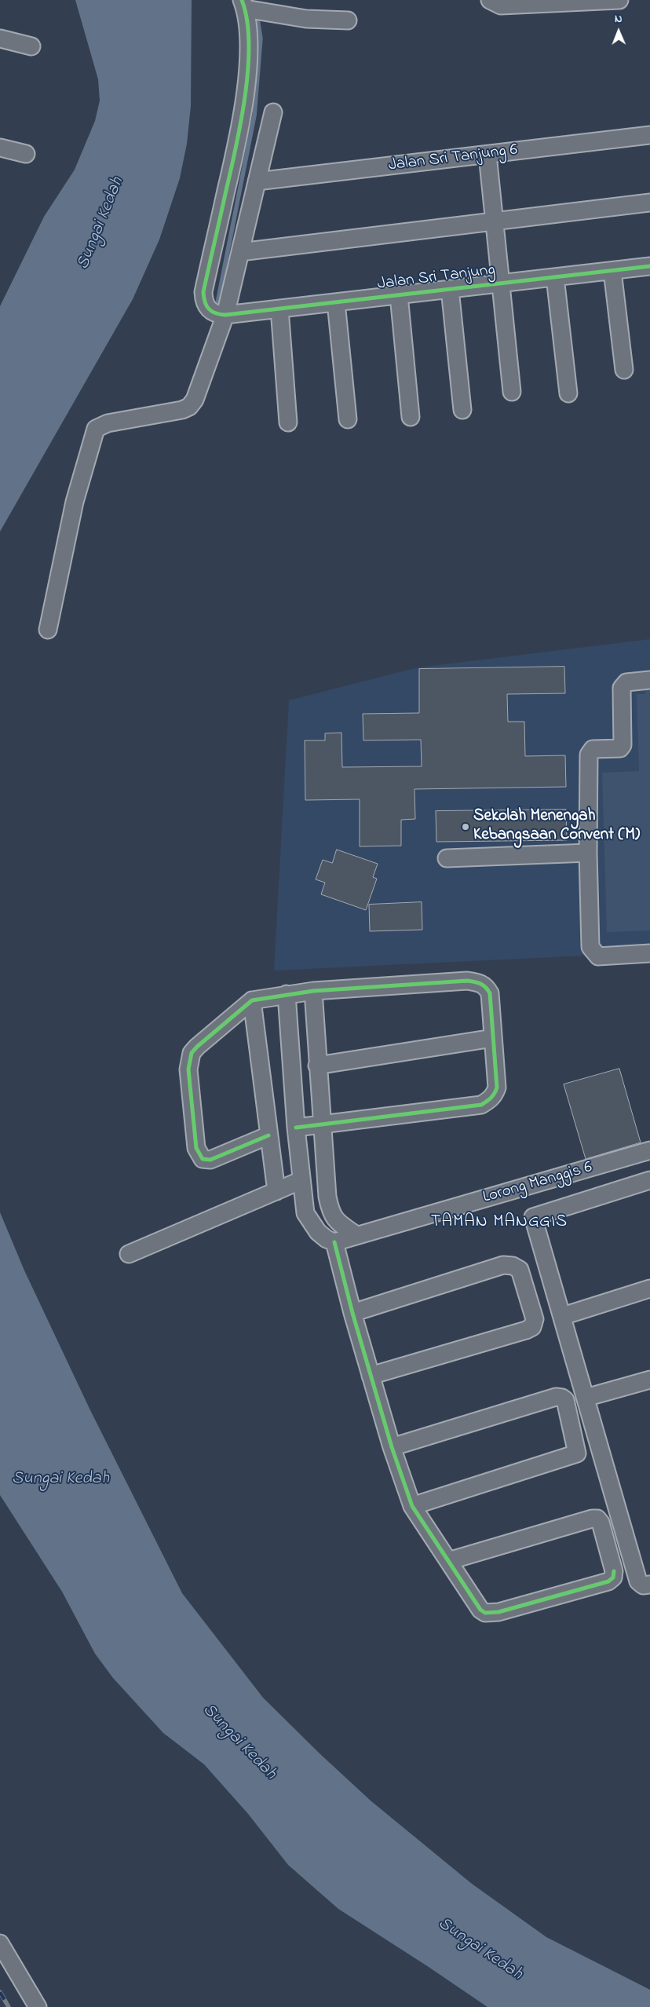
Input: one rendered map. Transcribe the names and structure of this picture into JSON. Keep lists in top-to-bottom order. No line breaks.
{"streets":{"street":["Jalan Sri Tanjung 6","Jalan Sri Tanjung","Lorong Manggis 6"]},"districts":["TAMAN MANGGIS"],"water":["Sungai Kedah"],"places":["Sekolah Menengah Kebangsaan Convent (M)"],"north":"top"}
